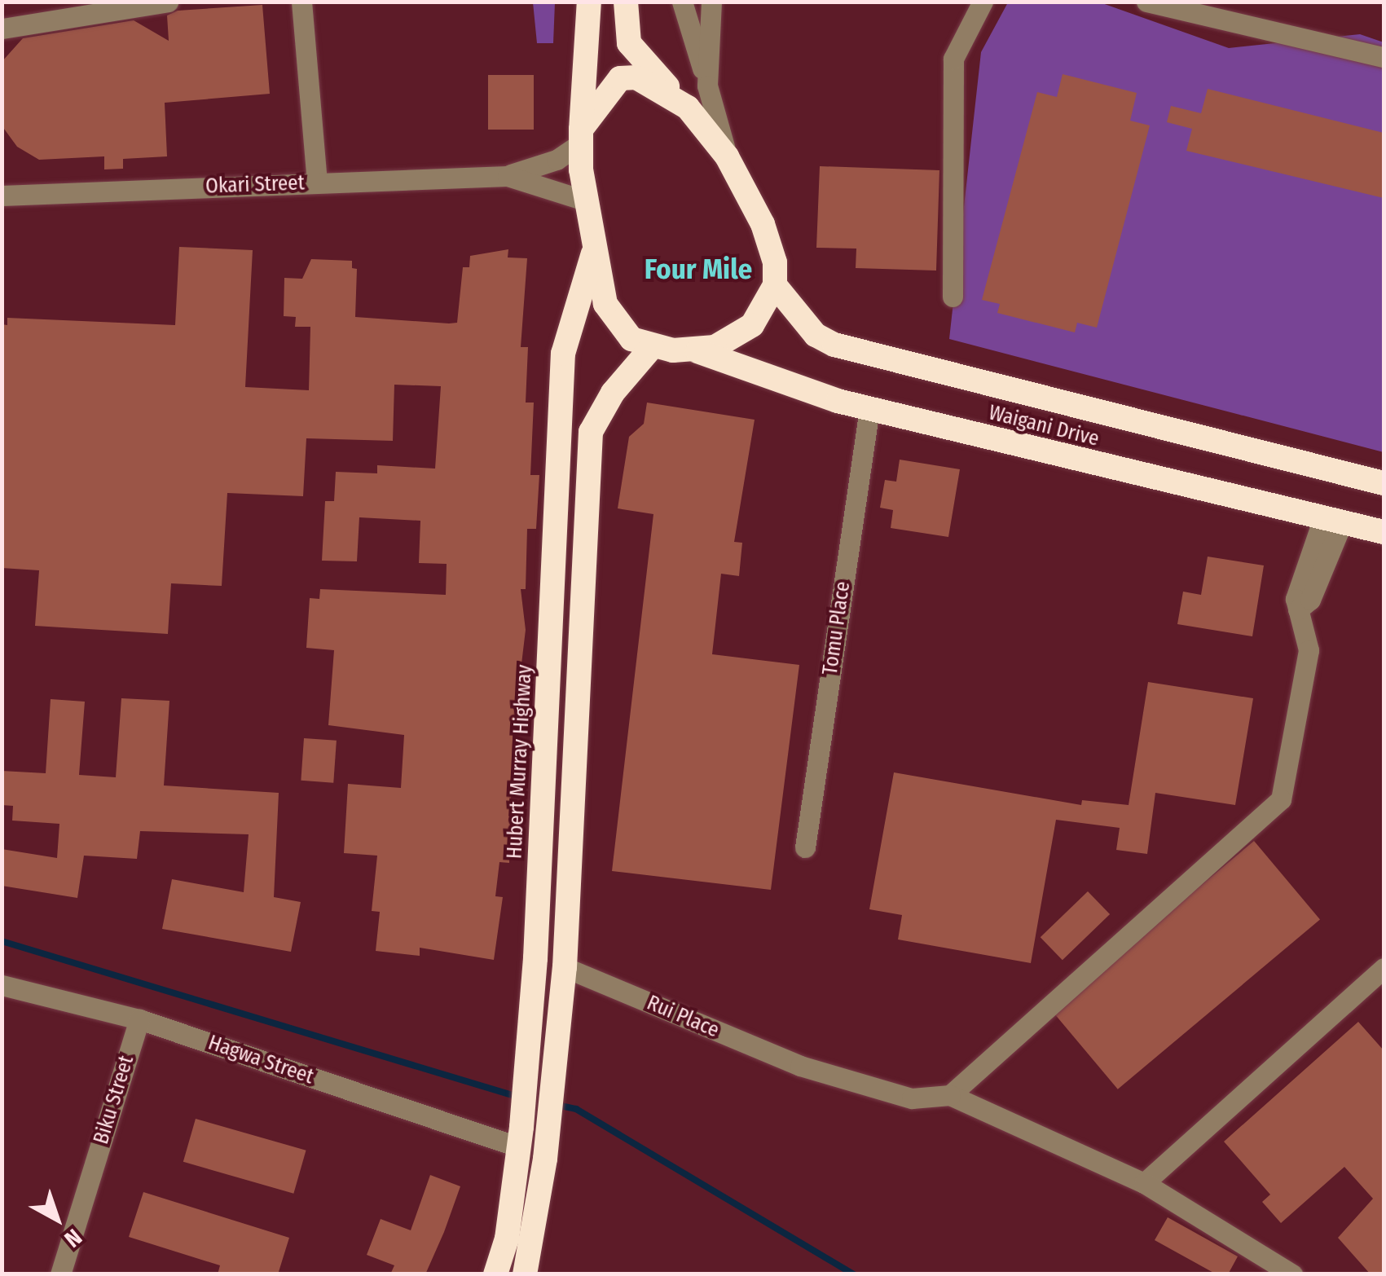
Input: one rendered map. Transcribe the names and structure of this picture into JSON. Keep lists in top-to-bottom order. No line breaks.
{"streets":{"highway":["Waigani Drive","Hubert Murray Highway"],"street":["Okari Street","Tomu Place","Rui Place","Hagwa Street","Biku Street"]},"crossings":[["Okari Street","Waigani Drive"],["Okari Street","Hubert Murray Highway"],["Waigani Drive","Tomu Place"],["Waigani Drive","Hubert Murray Highway"],["Hubert Murray Highway","Hagwa Street"],["Hagwa Street","Biku Street"]],"districts":["Four Mile"],"north":"bottom right"}
